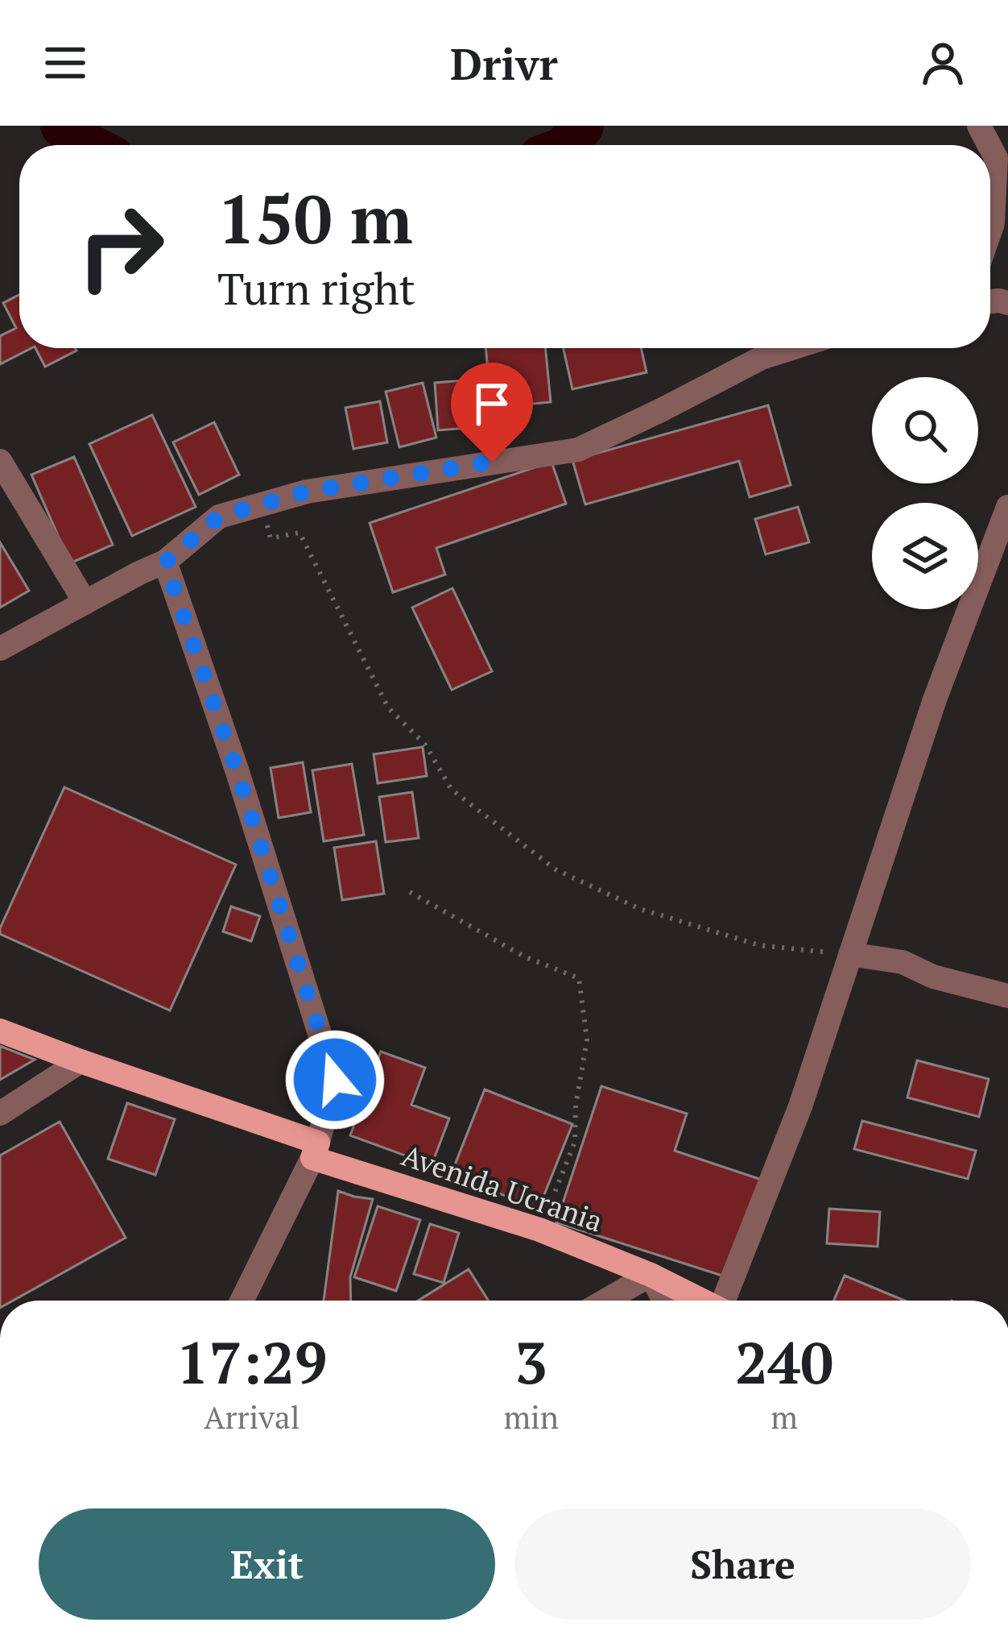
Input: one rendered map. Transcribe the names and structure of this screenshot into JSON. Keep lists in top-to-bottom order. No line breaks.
{"streets":{"main road":["Avenida Ucrania"]},"page":{"header":"Drivr","turn":["150 m","Turn right"],"eta":["17:29","Arrival","3","min","240","m"],"buttons":["Exit","Share"]}}
